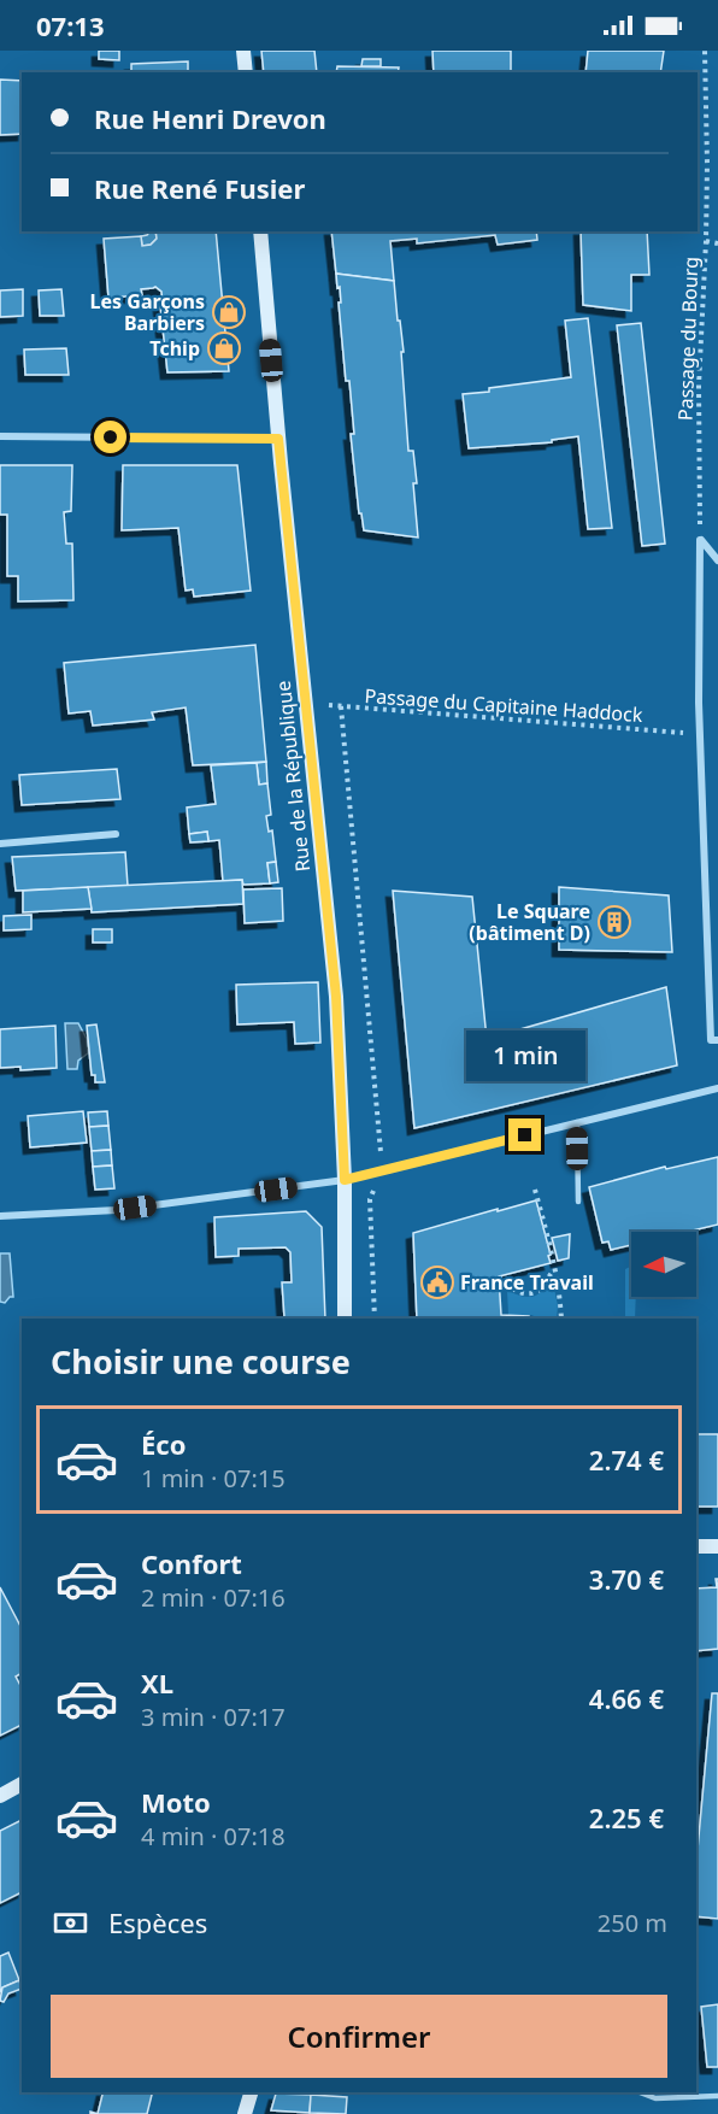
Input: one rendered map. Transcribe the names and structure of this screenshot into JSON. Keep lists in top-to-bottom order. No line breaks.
{"streets":{"main road":["Rue de la République"],"path":["Passage du Bourg","Passage du Capitaine Haddock"]},"crossings":[["Passage du Capitaine Haddock","Rue de la République"]],"places":{"shop":["Les Garçons Barbiers","Tchip"],"building":["Le Square (bâtiment D)"],"public building":["France Travail"]},"north":"left","page":{"status":"07:13","banner":["Rue Henri Drevon","Rue René Fusier"],"bubble":"1 min","heading":"Choisir une course","list":[{"name":"Éco","note":"1 min · 07:15","value":"2.74 €"},{"name":"Confort","note":"2 min · 07:16","value":"3.70 €"},{"name":"XL","note":"3 min · 07:17","value":"4.66 €"},{"name":"Moto","note":"4 min · 07:18","value":"2.25 €"}],"pay":["Espèces","250 m"],"buttons":"Confirmer"}}
